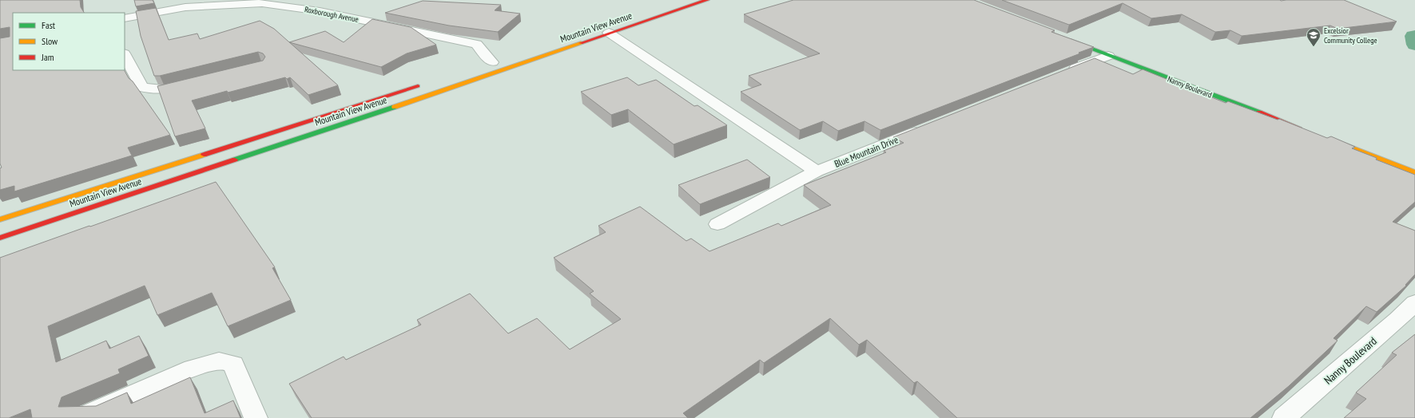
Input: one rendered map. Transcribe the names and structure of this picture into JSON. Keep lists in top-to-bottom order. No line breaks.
{"streets":{"main road":["Mountain View Avenue","Nanny Boulevard"],"street":["Roxborough Avenue","Blue Mountain Drive"]},"places":{"school or university":["Excelsior Community College"]},"legend":["Fast","Slow","Jam"]}
